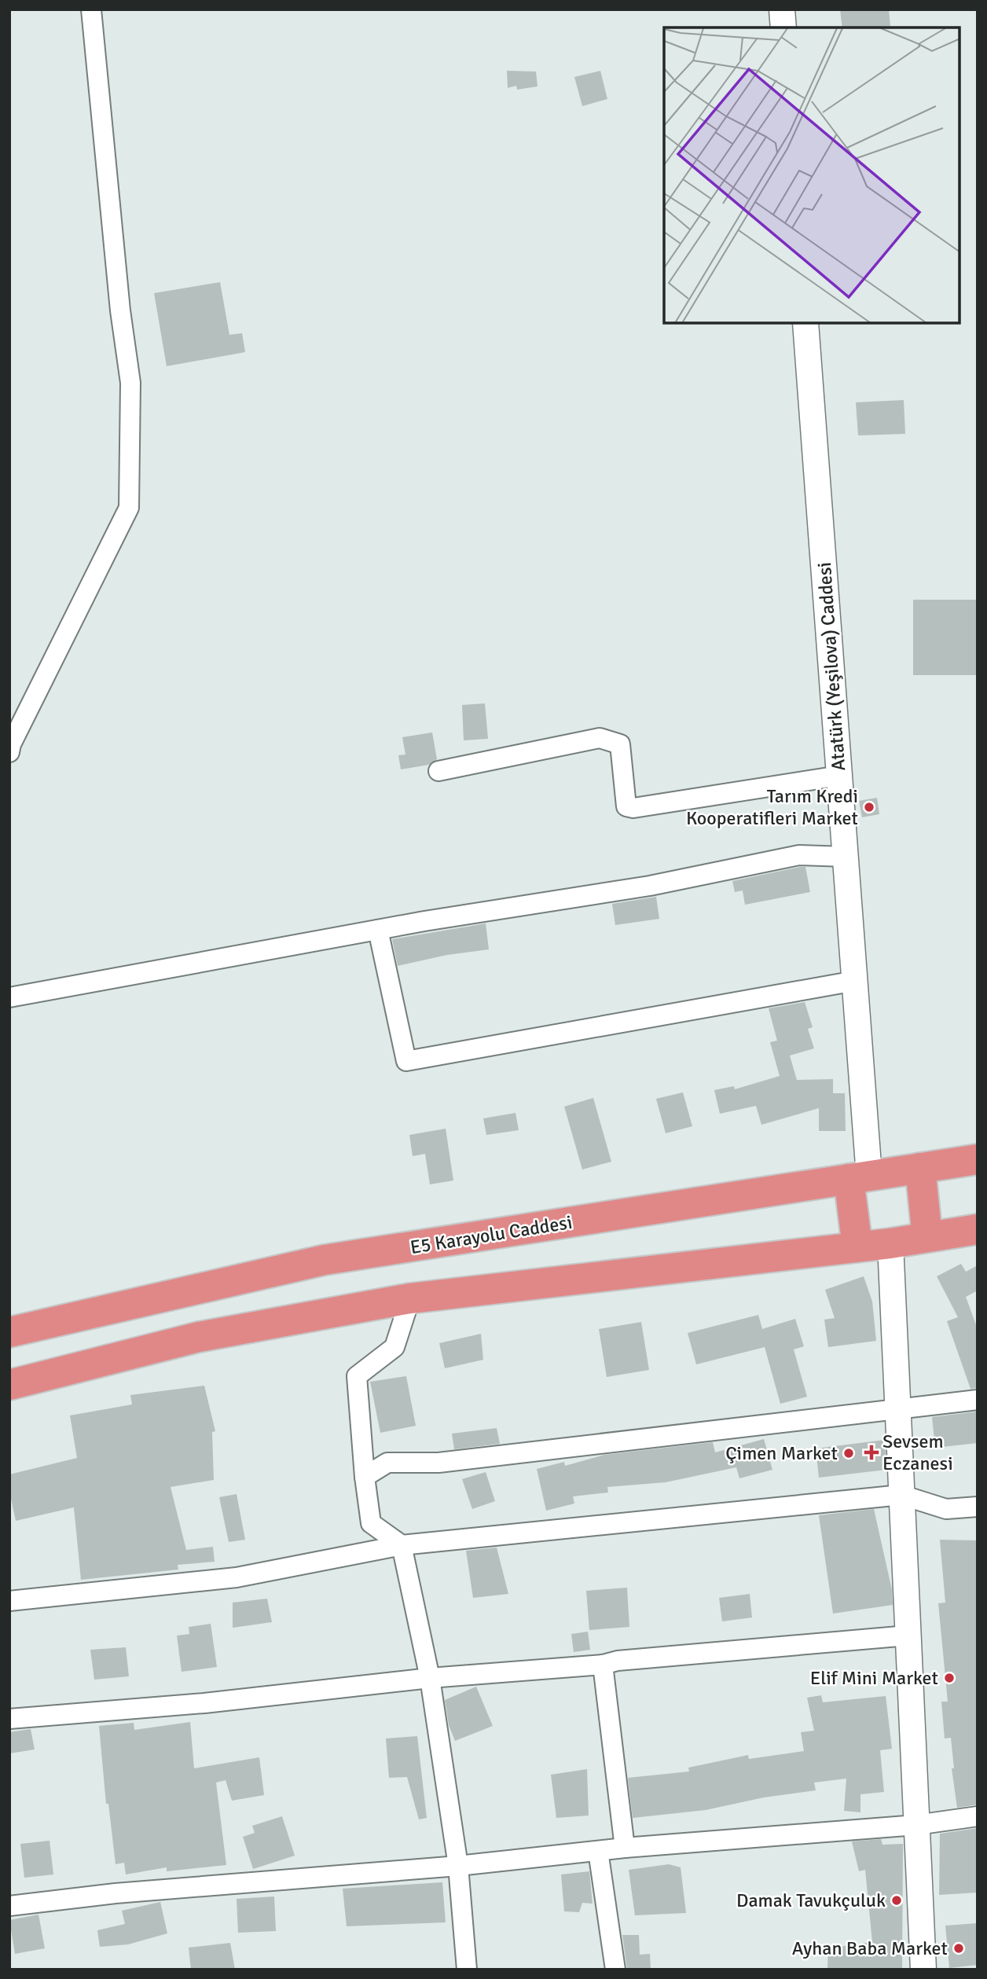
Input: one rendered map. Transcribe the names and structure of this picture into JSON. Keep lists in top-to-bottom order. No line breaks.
{"streets":{"highway":["E5 Karayolu Caddesi"],"street":["Atatürk (Yeşilova) Caddesi"]},"crossings":[["Atatürk (Yeşilova) Caddesi","E5 Karayolu Caddesi"]],"places":{"other":["Tarım Kredi Kooperatifleri Market","Çimen Market","Elif Mini Market","Damak Tavukçuluk","Ayhan Baba Market"],"health":["Sevsem Eczanesi"]}}
